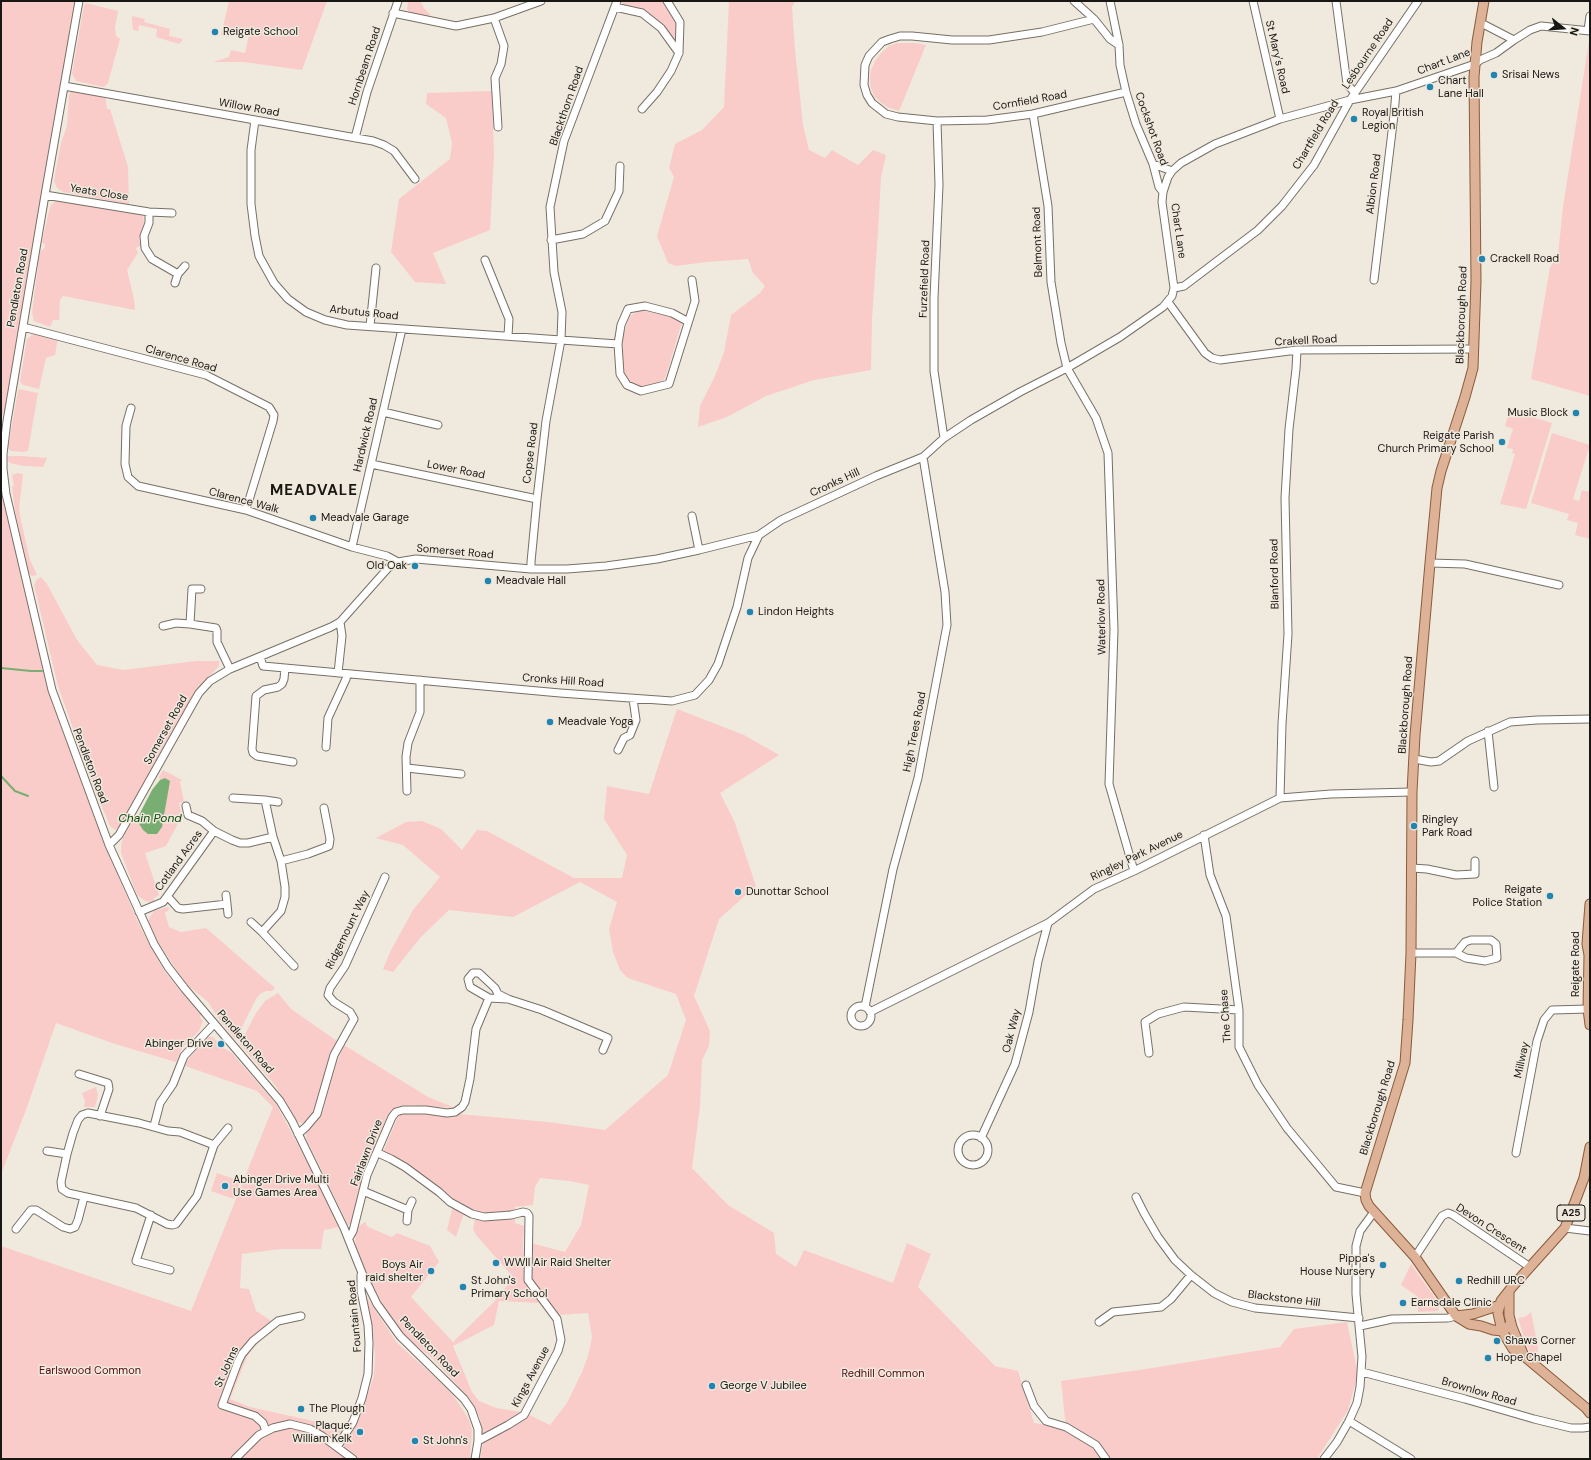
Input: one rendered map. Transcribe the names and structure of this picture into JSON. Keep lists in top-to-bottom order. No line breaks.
{"streets":{"main road":["Blackborough Road","Reigate Road","A25"],"street":["Lesbourne Road","St Mary's Road","Chart Lane","Hornbeam Road","Cornfield Road","Blackthorn Road","Willow Road","Cockshot Road","Chartfield Road","Albion Road","Yeats Close","Belmont Road","Furzefield Road","Pendleton Road","Arbutus Road","Crakell Road","Clarence Road","Hardwick Road","Copse Road","Lower Road","Cronks Hill","Clarence Walk","Somerset Road","Blanford Road","Waterlow Road","Cronks Hill Road","High Trees Road","Ringley Park Avenue","Cotland Acres","Ridgemount Way","The Chase","Oak Way","Millway","Fairlawn Drive","Devon Crescent","Blackstone Hill","Fountain Road","St Johns","Kings Avenue","Brownlow Road"]},"crossings":[["Lesbourne Road","Chart Lane"],["Lesbourne Road","Chartfield Road"],["St Mary's Road","Chart Lane"],["Chart Lane","Cockshot Road"],["Chart Lane","Chartfield Road"],["Chart Lane","Albion Road"],["Chart Lane","Blackborough Road"],["Hornbeam Road","Willow Road"],["Cornfield Road","Cockshot Road"],["Cornfield Road","Belmont Road"],["Cornfield Road","Furzefield Road"],["Blackthorn Road","Arbutus Road"],["Blackthorn Road","Copse Road"],["Willow Road","Pendleton Road"],["Willow Road","Arbutus Road"],["Yeats Close","Pendleton Road"],["Belmont Road","Waterlow Road"],["Pendleton Road","Clarence Road"],["Pendleton Road","Somerset Road"],["Pendleton Road","Cotland Acres"],["Pendleton Road","Ridgemount Way"],["Pendleton Road","Fairlawn Drive"],["Pendleton Road","Fountain Road"],["Pendleton Road","Kings Avenue"],["Arbutus Road","Hardwick Road"],["Arbutus Road","Copse Road"],["Blackborough Road","Crakell Road"],["Blackborough Road","Ringley Park Avenue"],["Blackborough Road","The Chase"],["Crakell Road","Blanford Road"],["Clarence Road","Clarence Walk"],["Hardwick Road","Lower Road"],["Hardwick Road","Clarence Walk"],["Copse Road","Lower Road"],["Copse Road","Somerset Road"],["Cronks Hill","Somerset Road"],["Cronks Hill","Cronks Hill Road"],["Cronks Hill","High Trees Road"],["Clarence Walk","Somerset Road"],["Somerset Road","Cronks Hill Road"],["Blanford Road","Ringley Park Avenue"],["Waterlow Road","Ringley Park Avenue"],["High Trees Road","Ringley Park Avenue"],["Ringley Park Avenue","The Chase"],["Ringley Park Avenue","Oak Way"],["Reigate Road","Millway"],["Fairlawn Drive","Kings Avenue"],["A25","Devon Crescent"]],"districts":["MEADVALE"],"water":["Chain Pond"],"parks":["Earlswood Common","Redhill Common"],"places":["Reigate School","Srisai News","Chart Lane Hall","Royal British Legion","Crackell Road","Music Block","Reigate Parish Church Primary School","Meadvale Garage","Old Oak","Meadvale Hall","Lindon Heights","Meadvale Yoga","Ringley Park Road","Dunottar School","Reigate Police Station","Abinger Drive","Abinger Drive Multi Use Games Area","WWII Air Raid Shelter","Pippa's House Nursery","Boys Air raid shelter","Redhill URC","St John's Primary School","Earnsdale Clinic","Shaws Corner","Hope Chapel","George V Jubilee","The Plough","Plaque: William Kelk","St John's"],"north":"right"}
